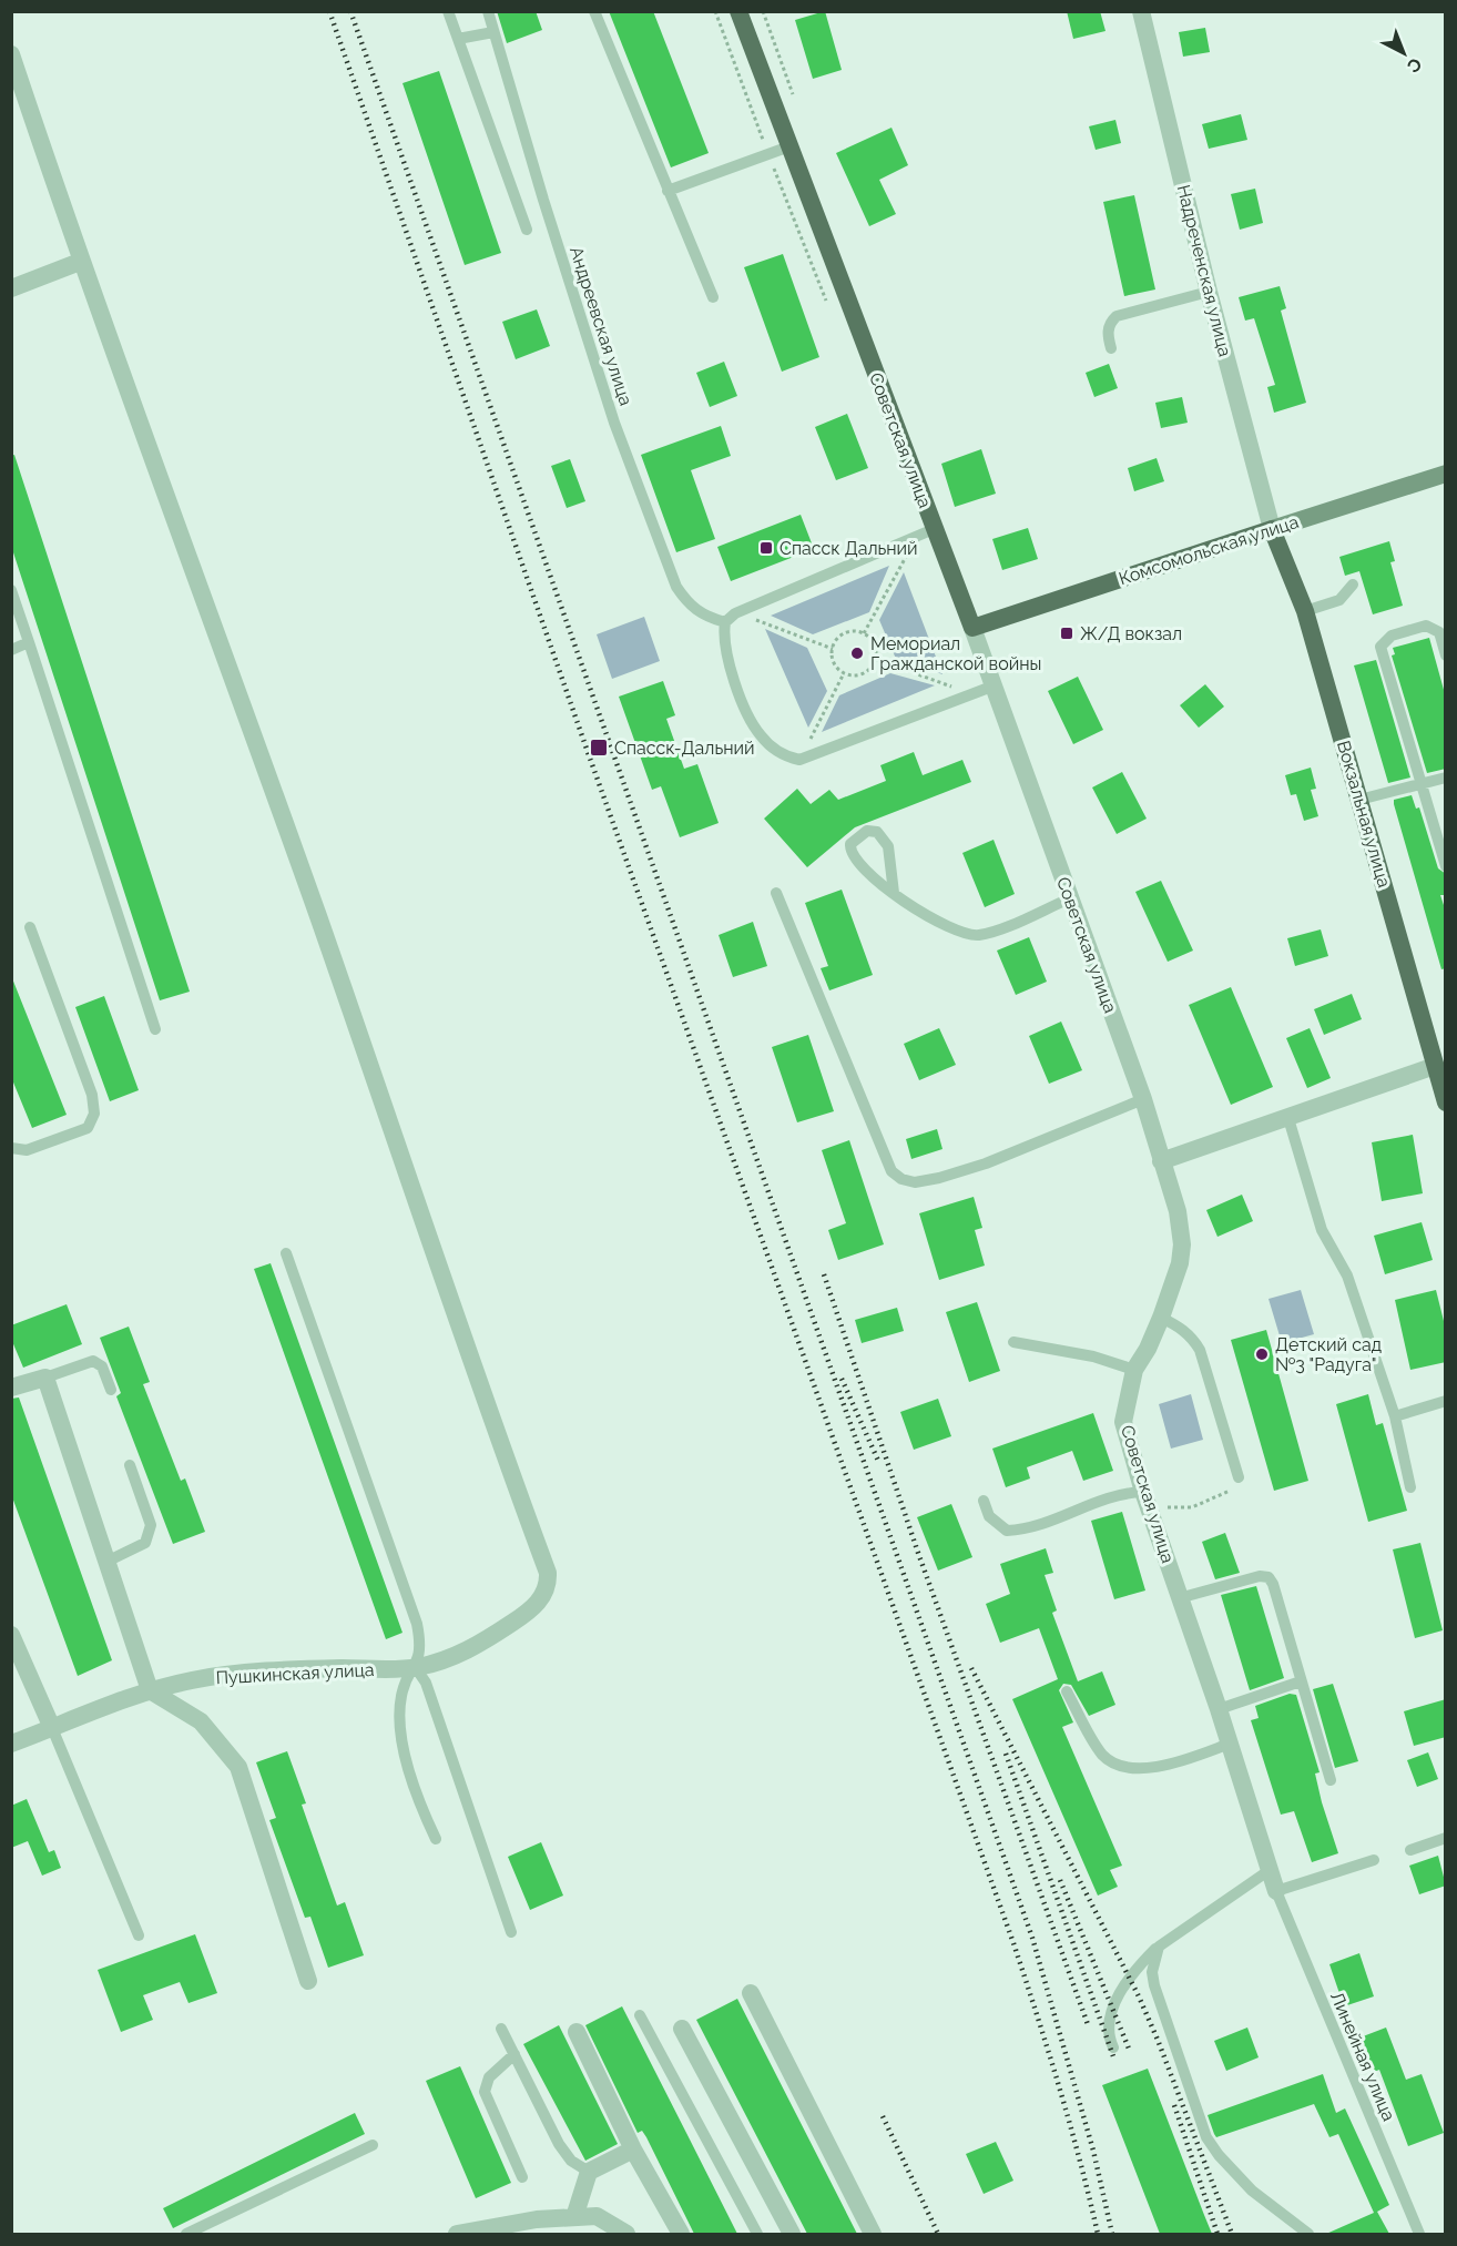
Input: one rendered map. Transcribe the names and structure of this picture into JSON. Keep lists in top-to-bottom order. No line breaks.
{"streets":{"main road":["Советская улица","Комсомольская улица","Вокзальная улица"],"street":["Надреченская улица","Пушкинская улица"],"lane":["Андреевская улица","Линейная улица"]},"crossings":[["Надреченская улица","Комсомольская улица"],["Надреченская улица","Вокзальная улица"],["Советская улица","Комсомольская улица"],["Советская улица","Линейная улица"],["Комсомольская улица","Вокзальная улица"]],"places":{"transit":["Спасск Дальний","Ж/Д вокзал","Спасск-Дальний"],"other":["Мемориал Гражданской войны","Детский сад №3 \"Радуга\""]},"north":"bottom right"}
